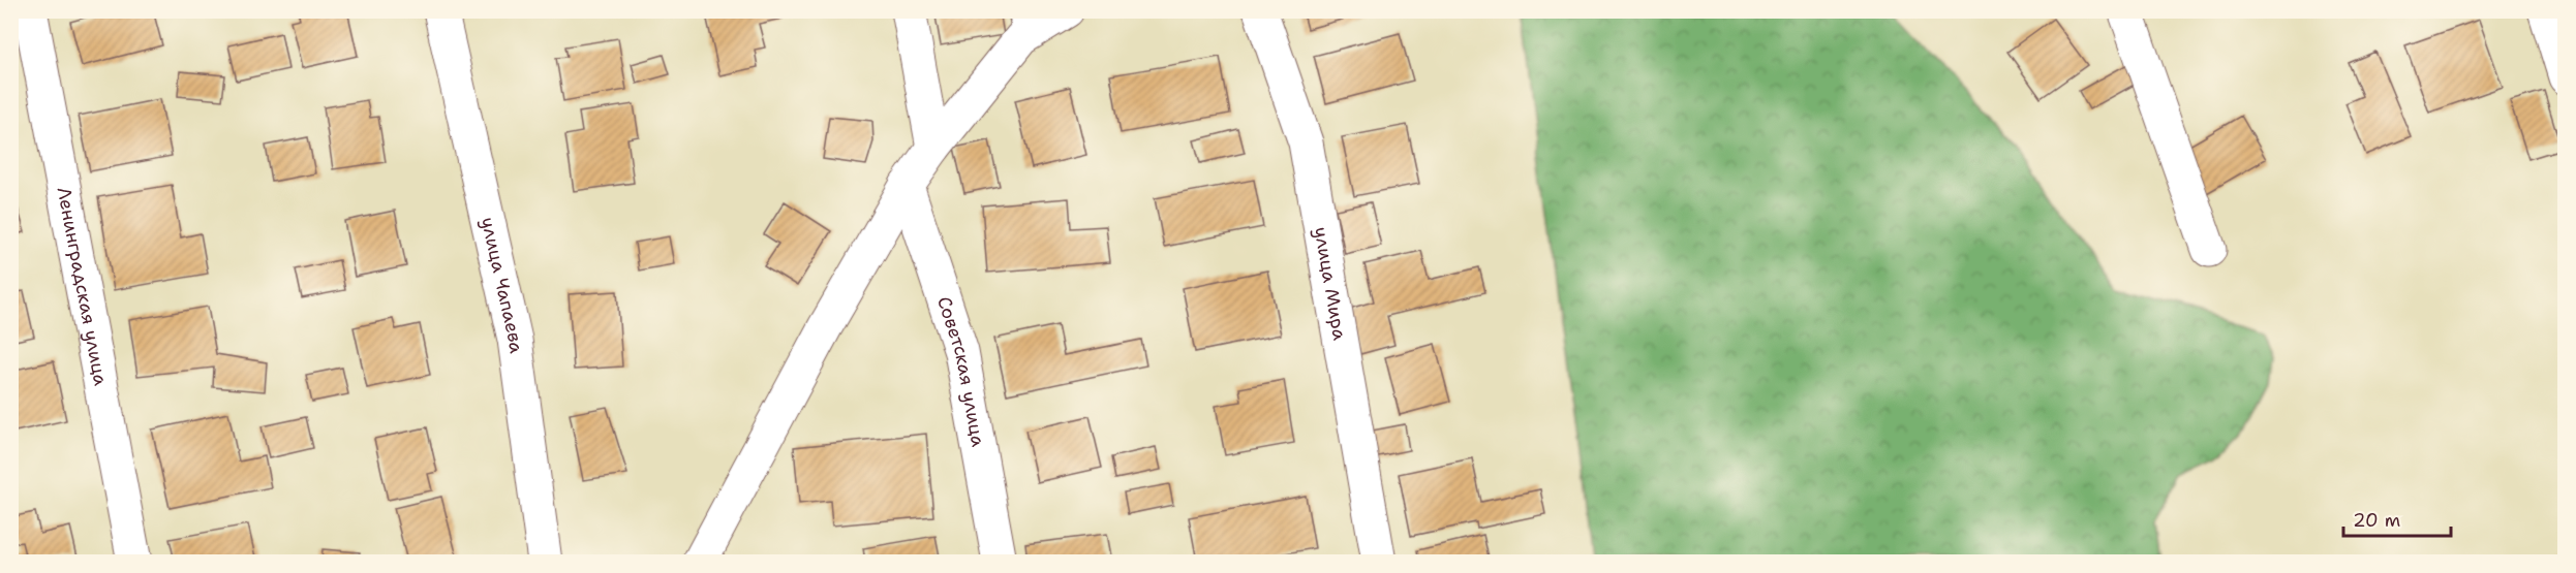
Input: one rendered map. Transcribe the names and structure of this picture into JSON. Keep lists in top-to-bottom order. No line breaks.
{"streets":{"street":["улица Мира","улица Чапаева","Ленинградская улица","Советская улица"]},"scale_bar":"20 m"}
